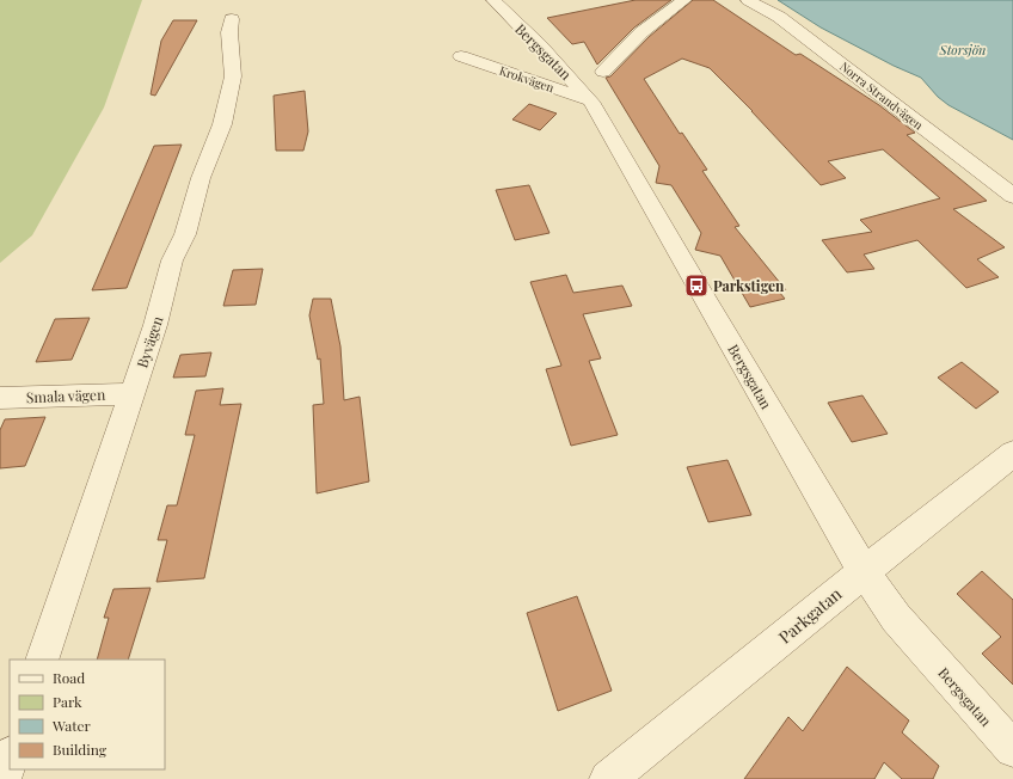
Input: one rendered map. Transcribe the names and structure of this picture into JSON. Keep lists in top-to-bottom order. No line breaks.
{"streets":{"street":["Bergsgatan","Krokvägen","Norra Strandvägen","Byvägen","Smala vägen","Parkgatan"]},"crossings":[["Bergsgatan","Krokvägen"],["Bergsgatan","Parkgatan"],["Byvägen","Smala vägen"]],"water":["Storsjön"],"places":{"bus stop":["Parkstigen"]},"legend":["Road","Park","Water","Building"]}
